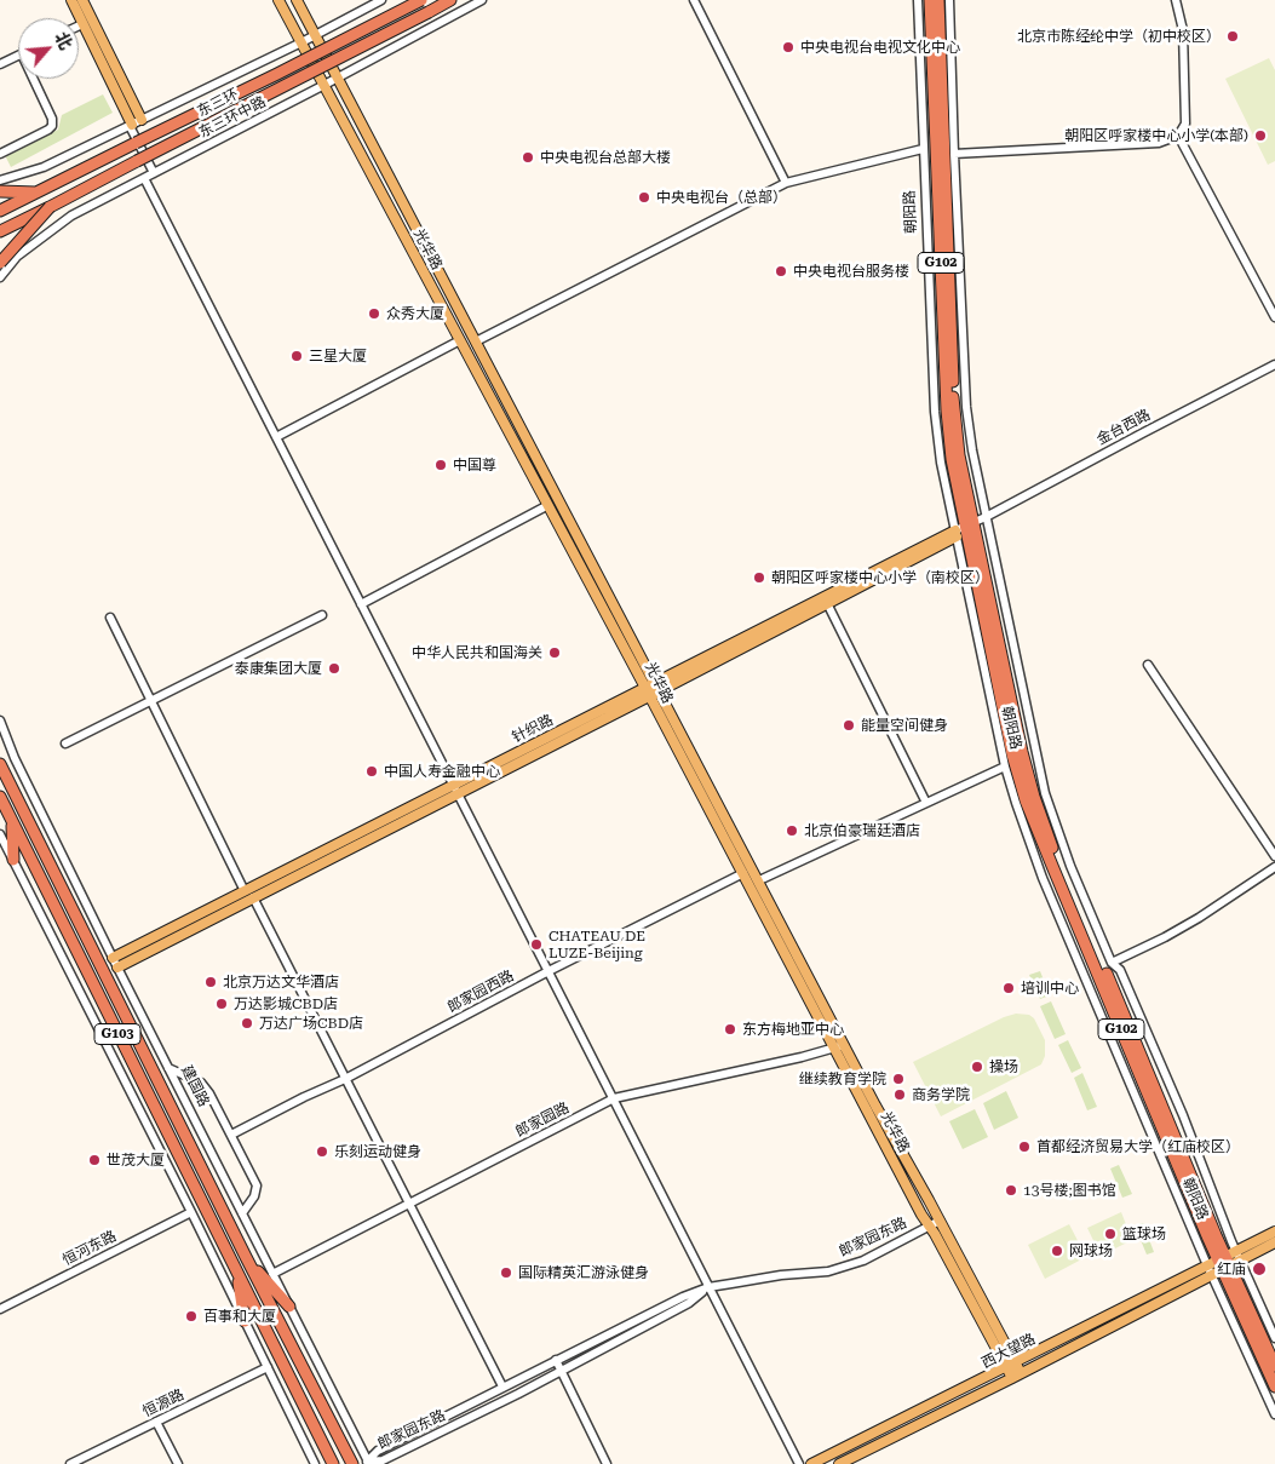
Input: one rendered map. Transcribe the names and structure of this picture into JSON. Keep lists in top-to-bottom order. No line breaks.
{"streets":{"highway":["东三环","朝阳路","G102","G103","建国路"],"main road":["光华路","针织路","西大望路"],"street":["东三环中路","金台西路","郎家园西路","郎家园路","郎家园东路","恒河东路","恒源路"]},"crossings":[["东三环中路","光华路"],["朝阳路","金台西路"],["朝阳路","针织路"],["朝阳路","西大望路"],["光华路","针织路"],["光华路","郎家园西路"],["光华路","郎家园路"],["光华路","郎家园东路"],["光华路","西大望路"],["金台西路","针织路"],["针织路","建国路"],["建国路","郎家园路"],["建国路","郎家园东路"]],"places":["北京市陈经纶中学（初中校区）","中央电视台电视文化中心","朝阳区呼家楼中心小学(本部)","中央电视台总部大楼","中央电视台（总部）","中央电视台服务楼","众秀大厦","三星大厦","中国尊","朝阳区呼家楼中心小学（南校区）","中华人民共和国海关","泰康集团大厦","能量空间健身","中国人寿金融中心","北京伯豪瑞廷酒店","CHATEAU DE LUZE-Beijing","北京万达文华酒店","培训中心","万达影城CBD店","万达广场CBD店","东方梅地亚中心","操场","继续教育学院","商务学院","首都经济贸易大学（红庙校区）","乐刻运动健身","世茂大厦","13号楼;图书馆","篮球场","网球场","红庙","国际精英汇游泳健身","百事和大厦"],"north":"top right"}
